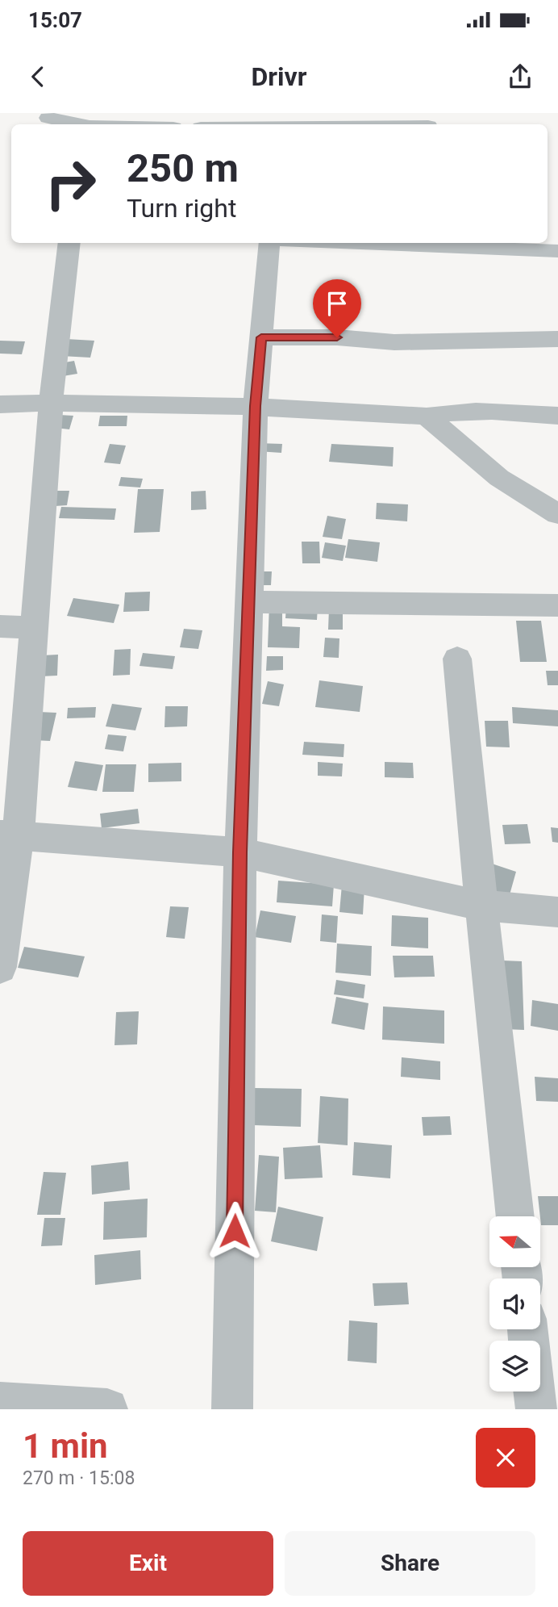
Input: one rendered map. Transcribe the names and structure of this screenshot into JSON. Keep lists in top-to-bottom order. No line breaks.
{"north":"left","page":{"status":"15:07","header":"Drivr","turn":["250 m","Turn right"],"heading":["1 min","270 m · 15:08"],"buttons":["Exit","Share"]}}
